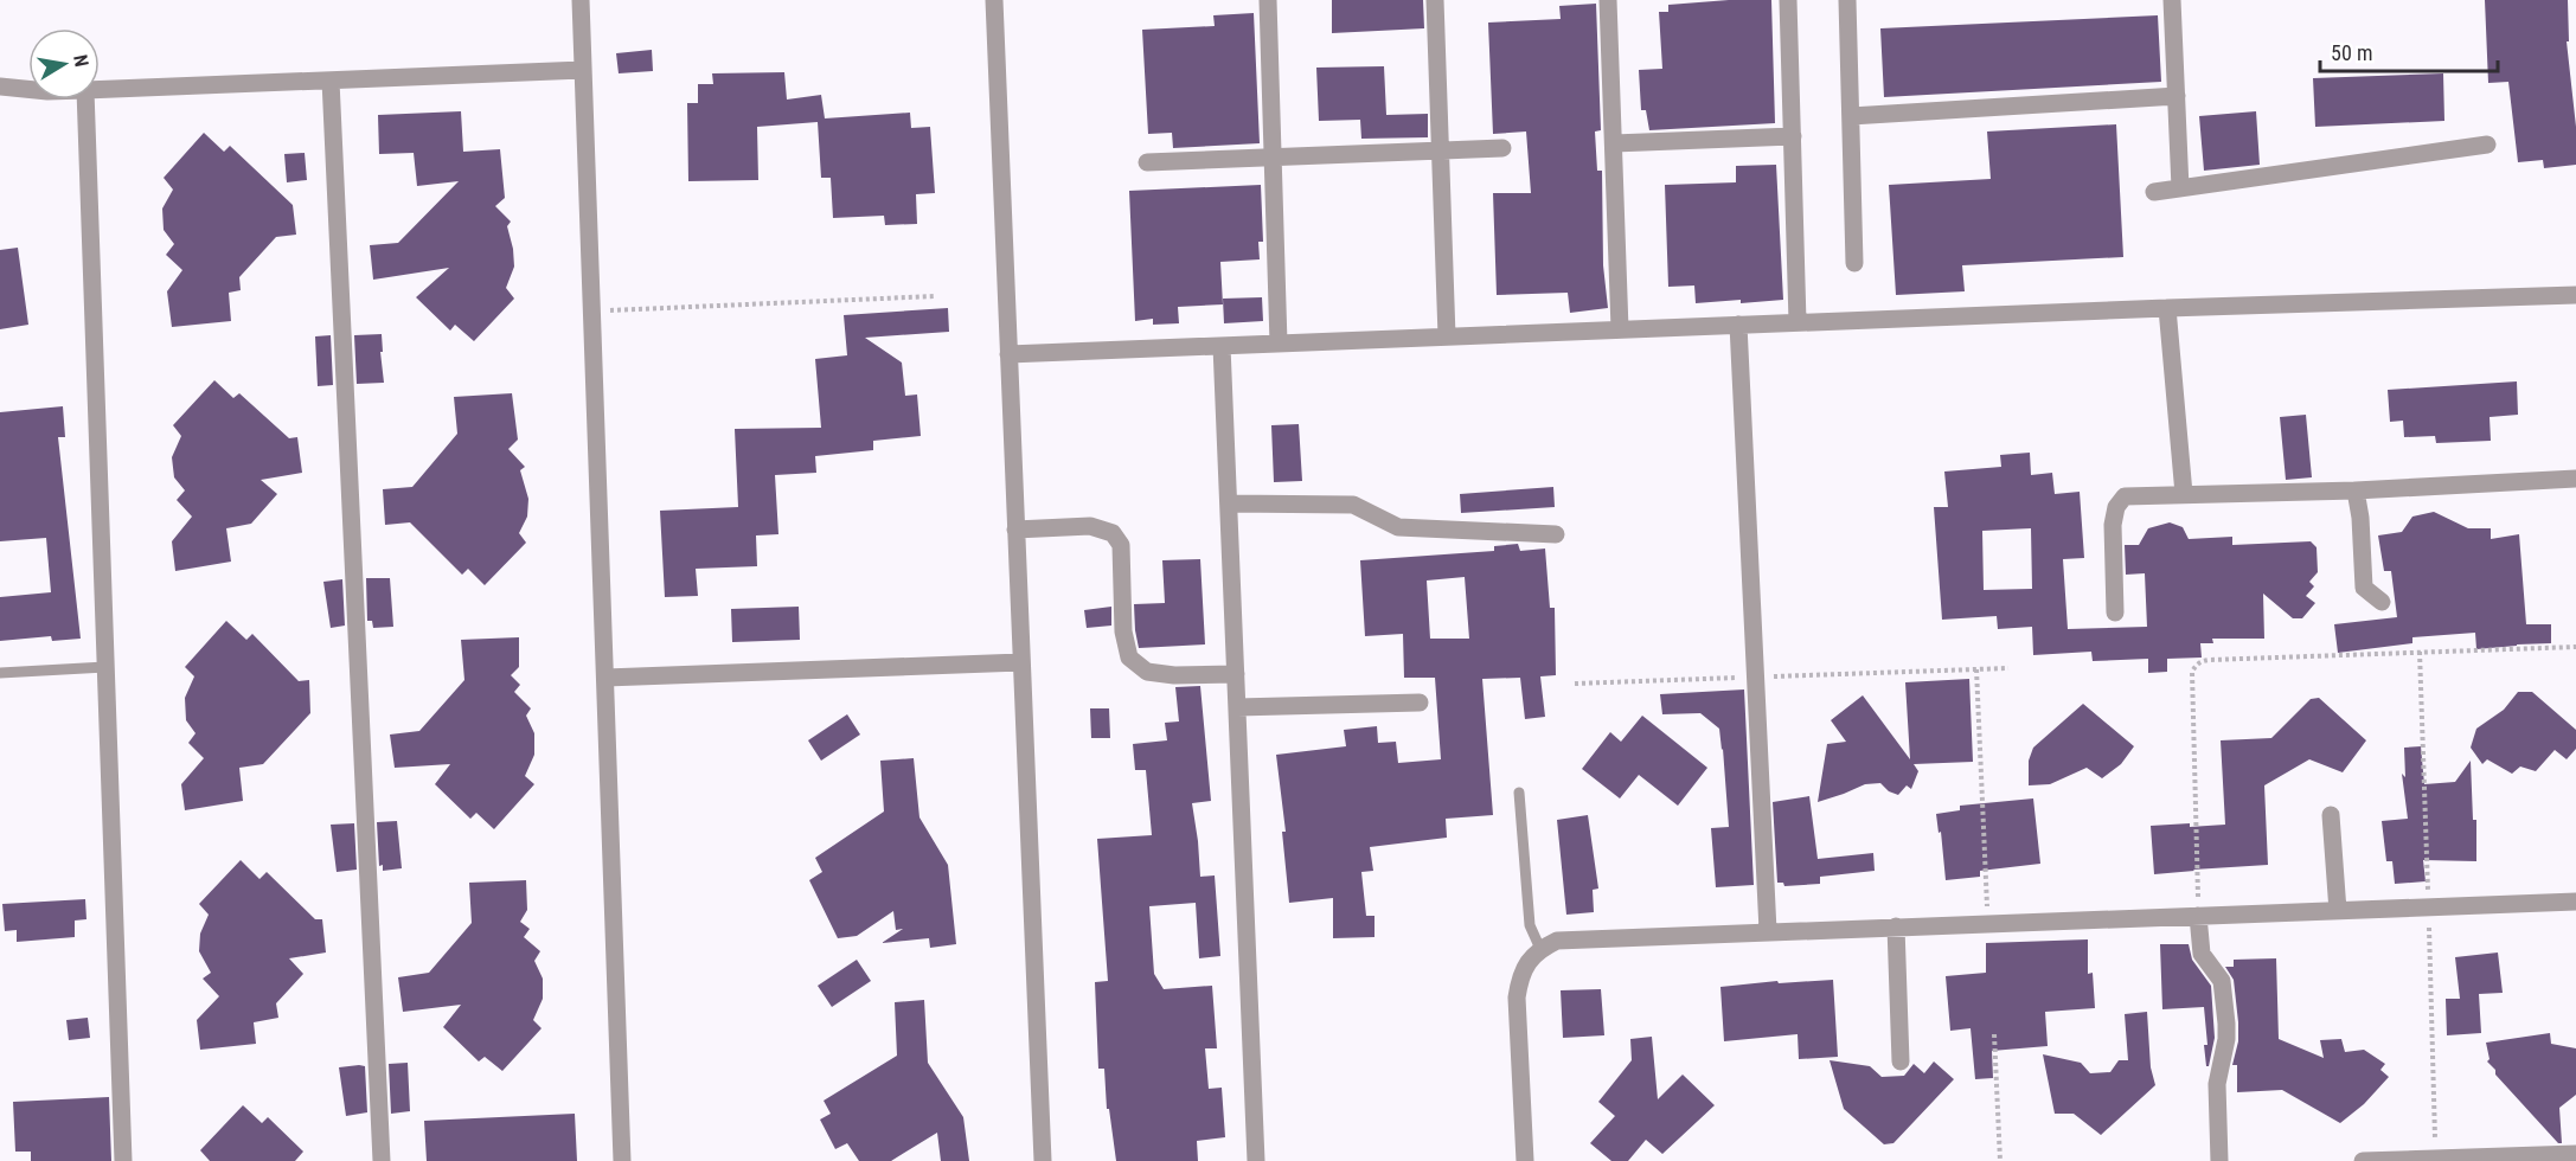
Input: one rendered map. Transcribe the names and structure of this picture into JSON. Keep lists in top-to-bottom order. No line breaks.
{"scale_bar":"50 m","north":"right"}
